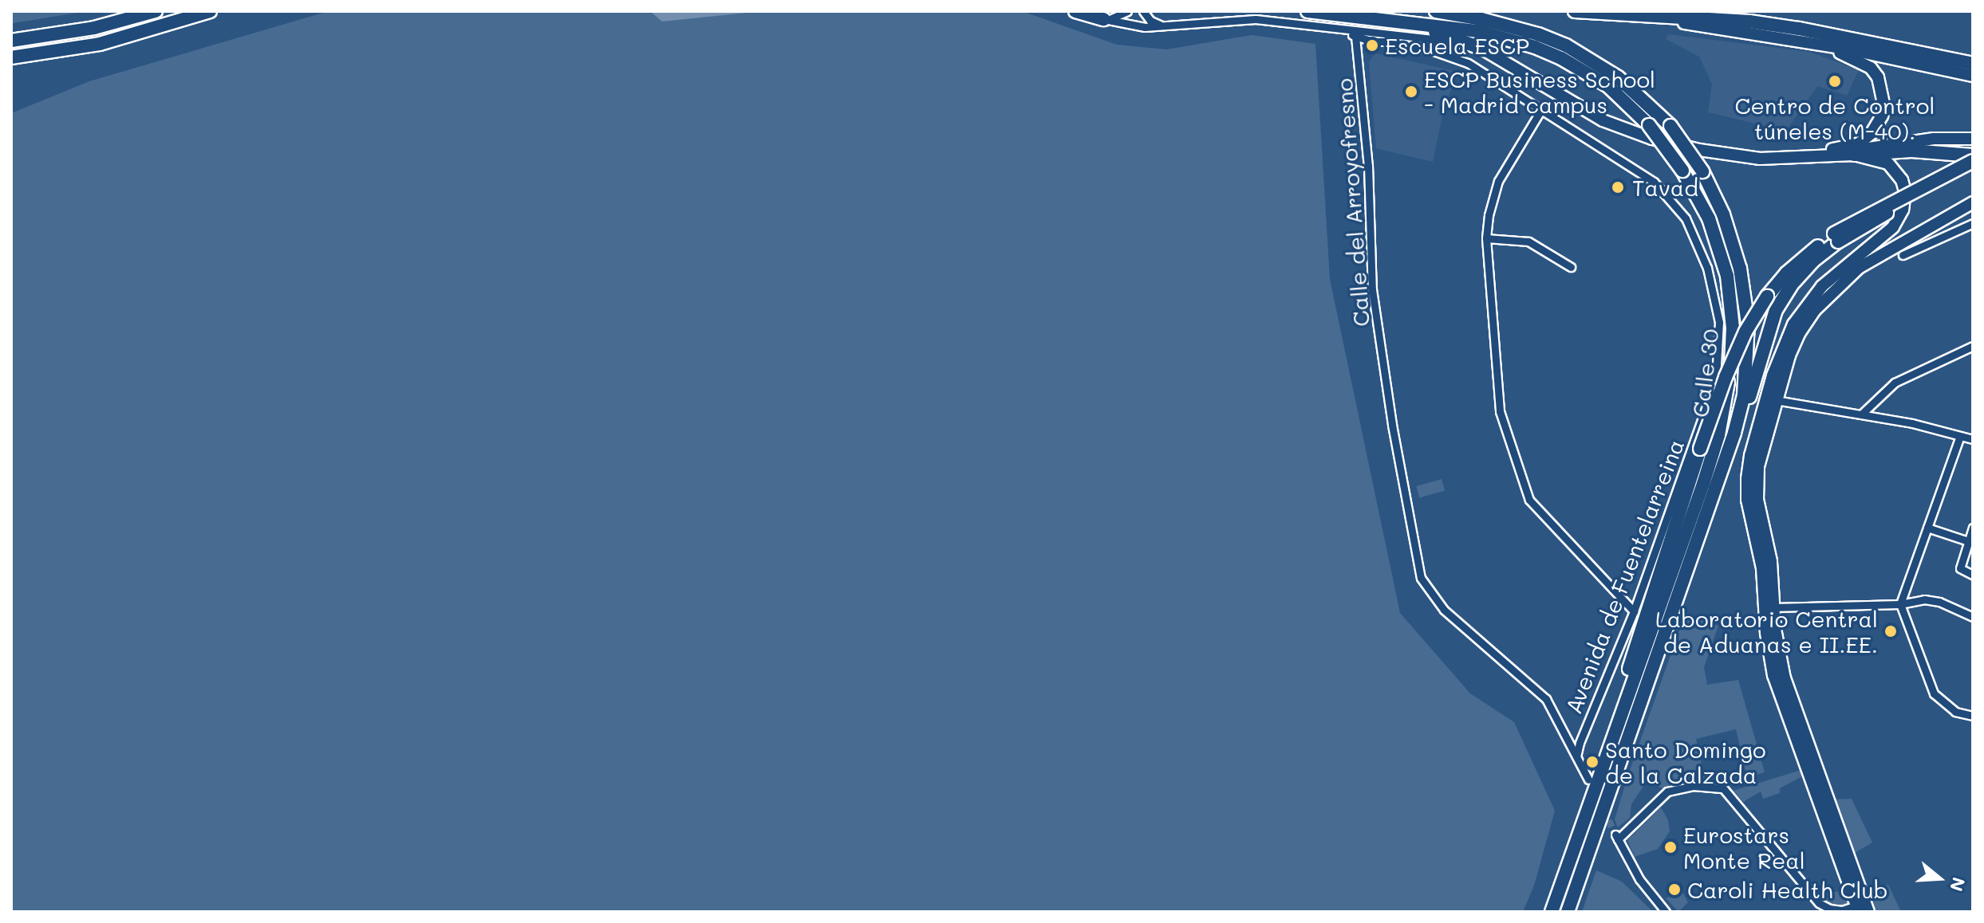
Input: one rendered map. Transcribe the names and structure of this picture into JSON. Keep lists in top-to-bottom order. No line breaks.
{"streets":{"highway":["Calle 30"],"street":["Calle del Arroyofresno","Avenida de Fuentelarreina"]},"crossings":[["Calle del Arroyofresno","Calle 30"],["Calle del Arroyofresno","Avenida de Fuentelarreina"]],"places":["Escuela ESCP","Centro de Control túneles (M-40).","ESCP Business School - Madrid campus","Tavad","Laboratorio Central de Aduanas e II.EE.","Santo Domingo de la Calzada","Eurostars Monte Real","Caroli Health Club"],"north":"right"}
